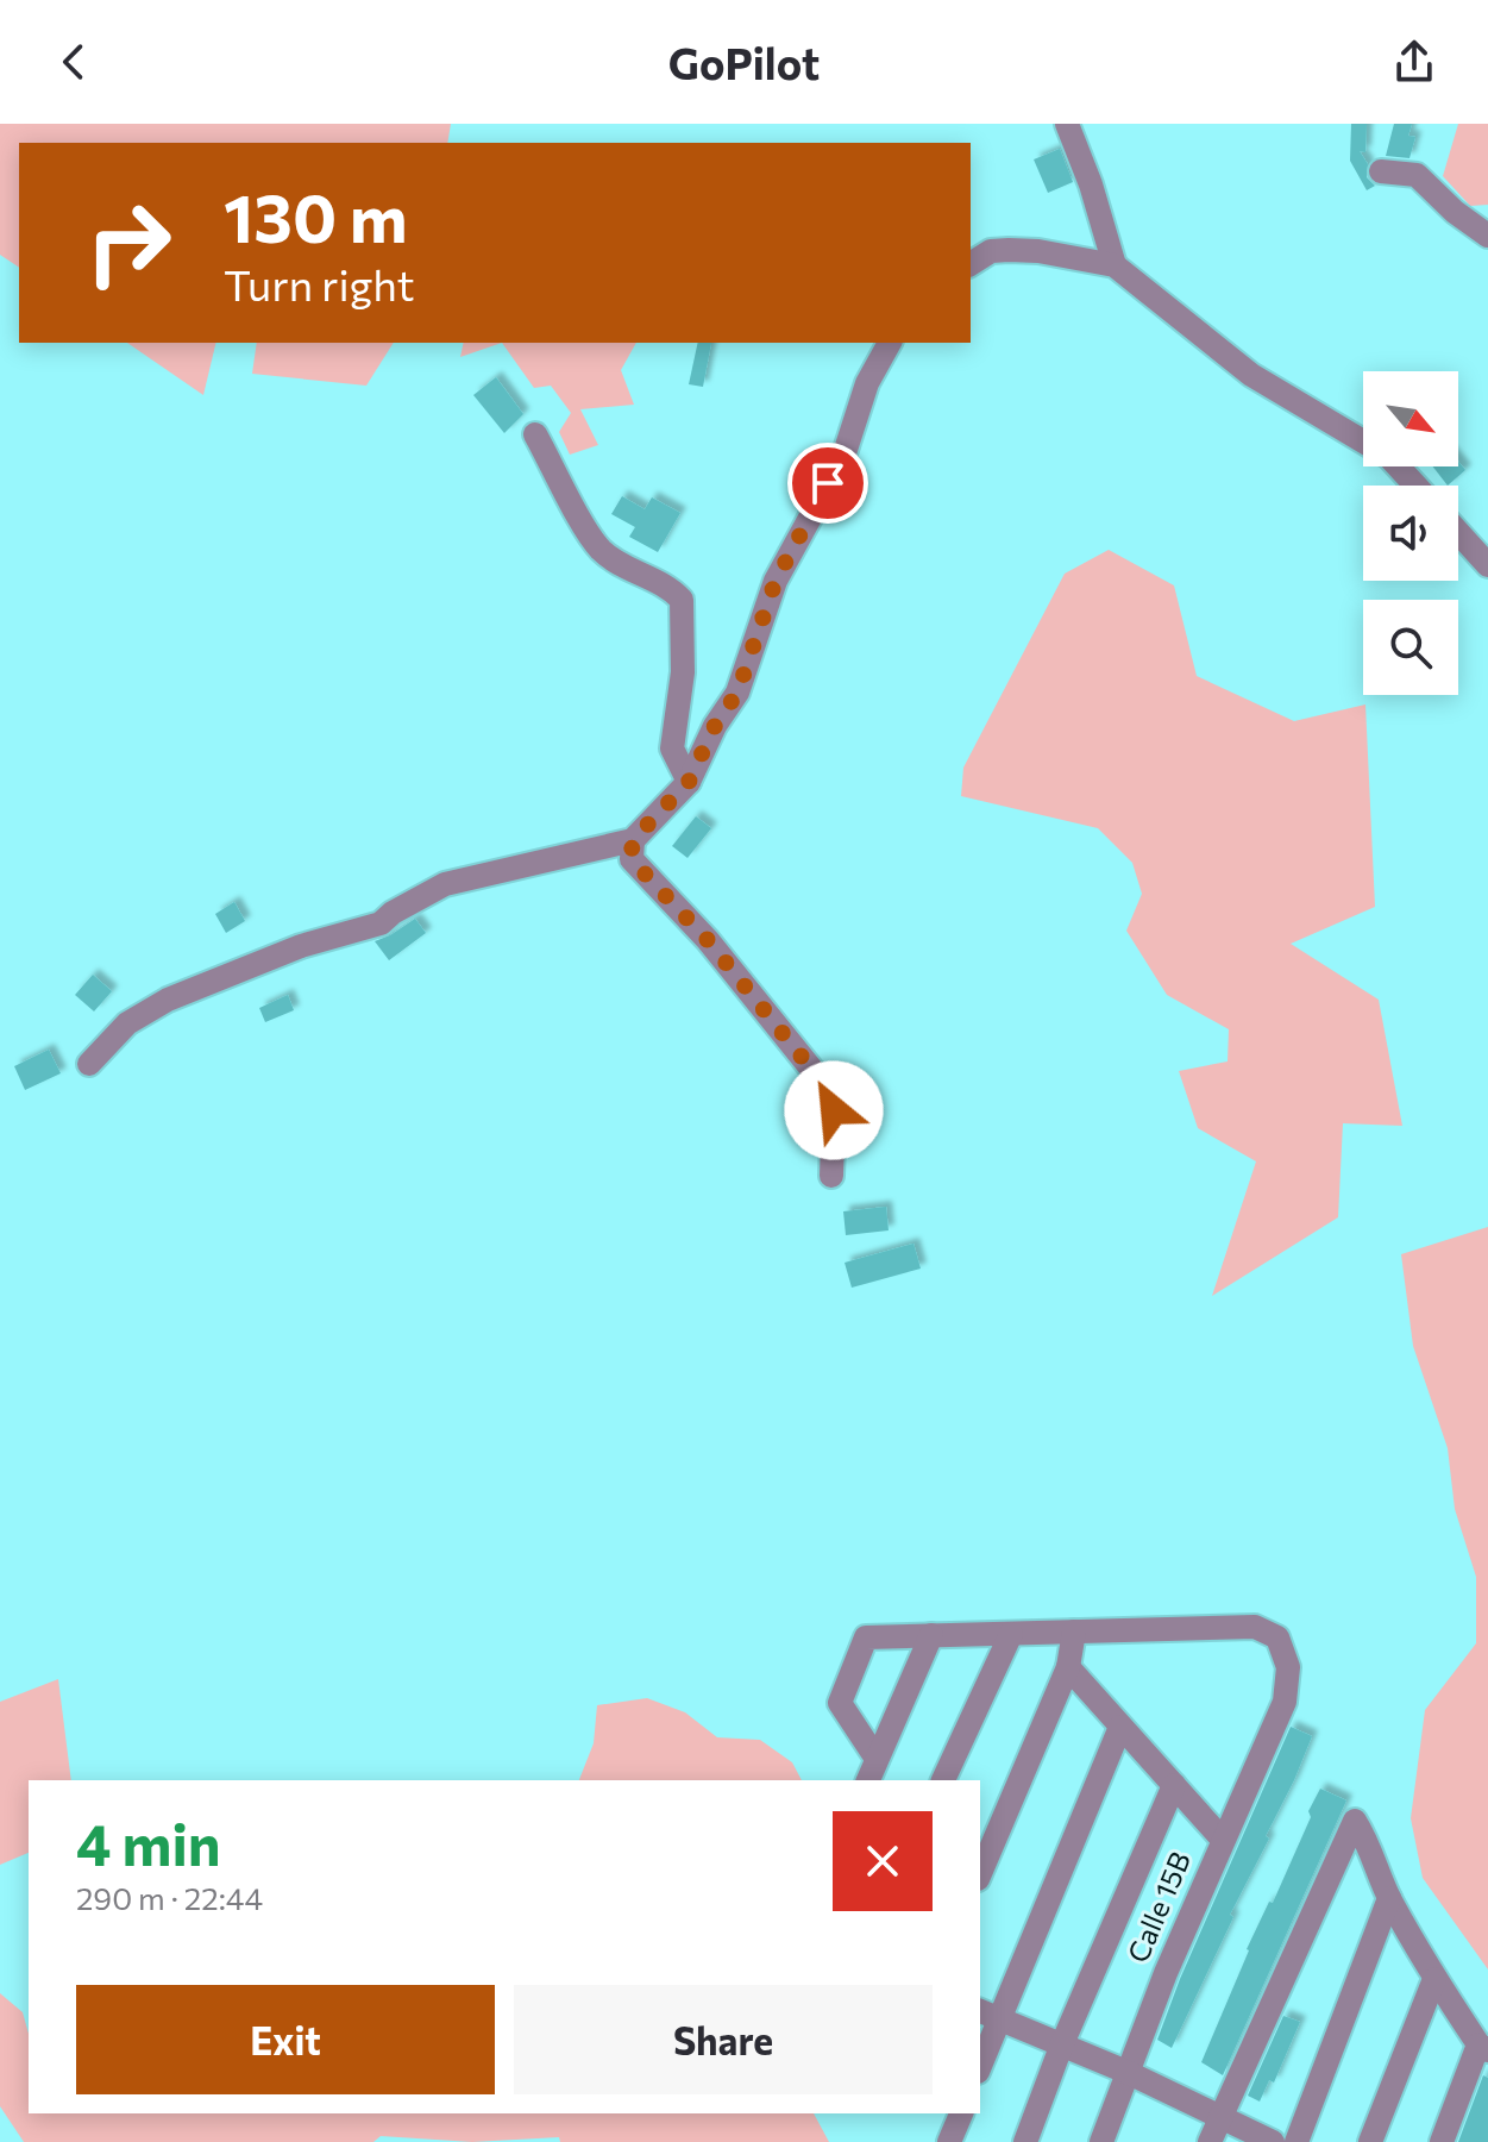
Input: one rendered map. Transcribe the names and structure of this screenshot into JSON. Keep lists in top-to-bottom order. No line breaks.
{"streets":{"street":["Calle 15B"]},"north":"bottom right","page":{"header":"GoPilot","turn":["130 m","Turn right"],"heading":["4 min","290 m · 22:44"],"buttons":["Exit","Share"]}}
